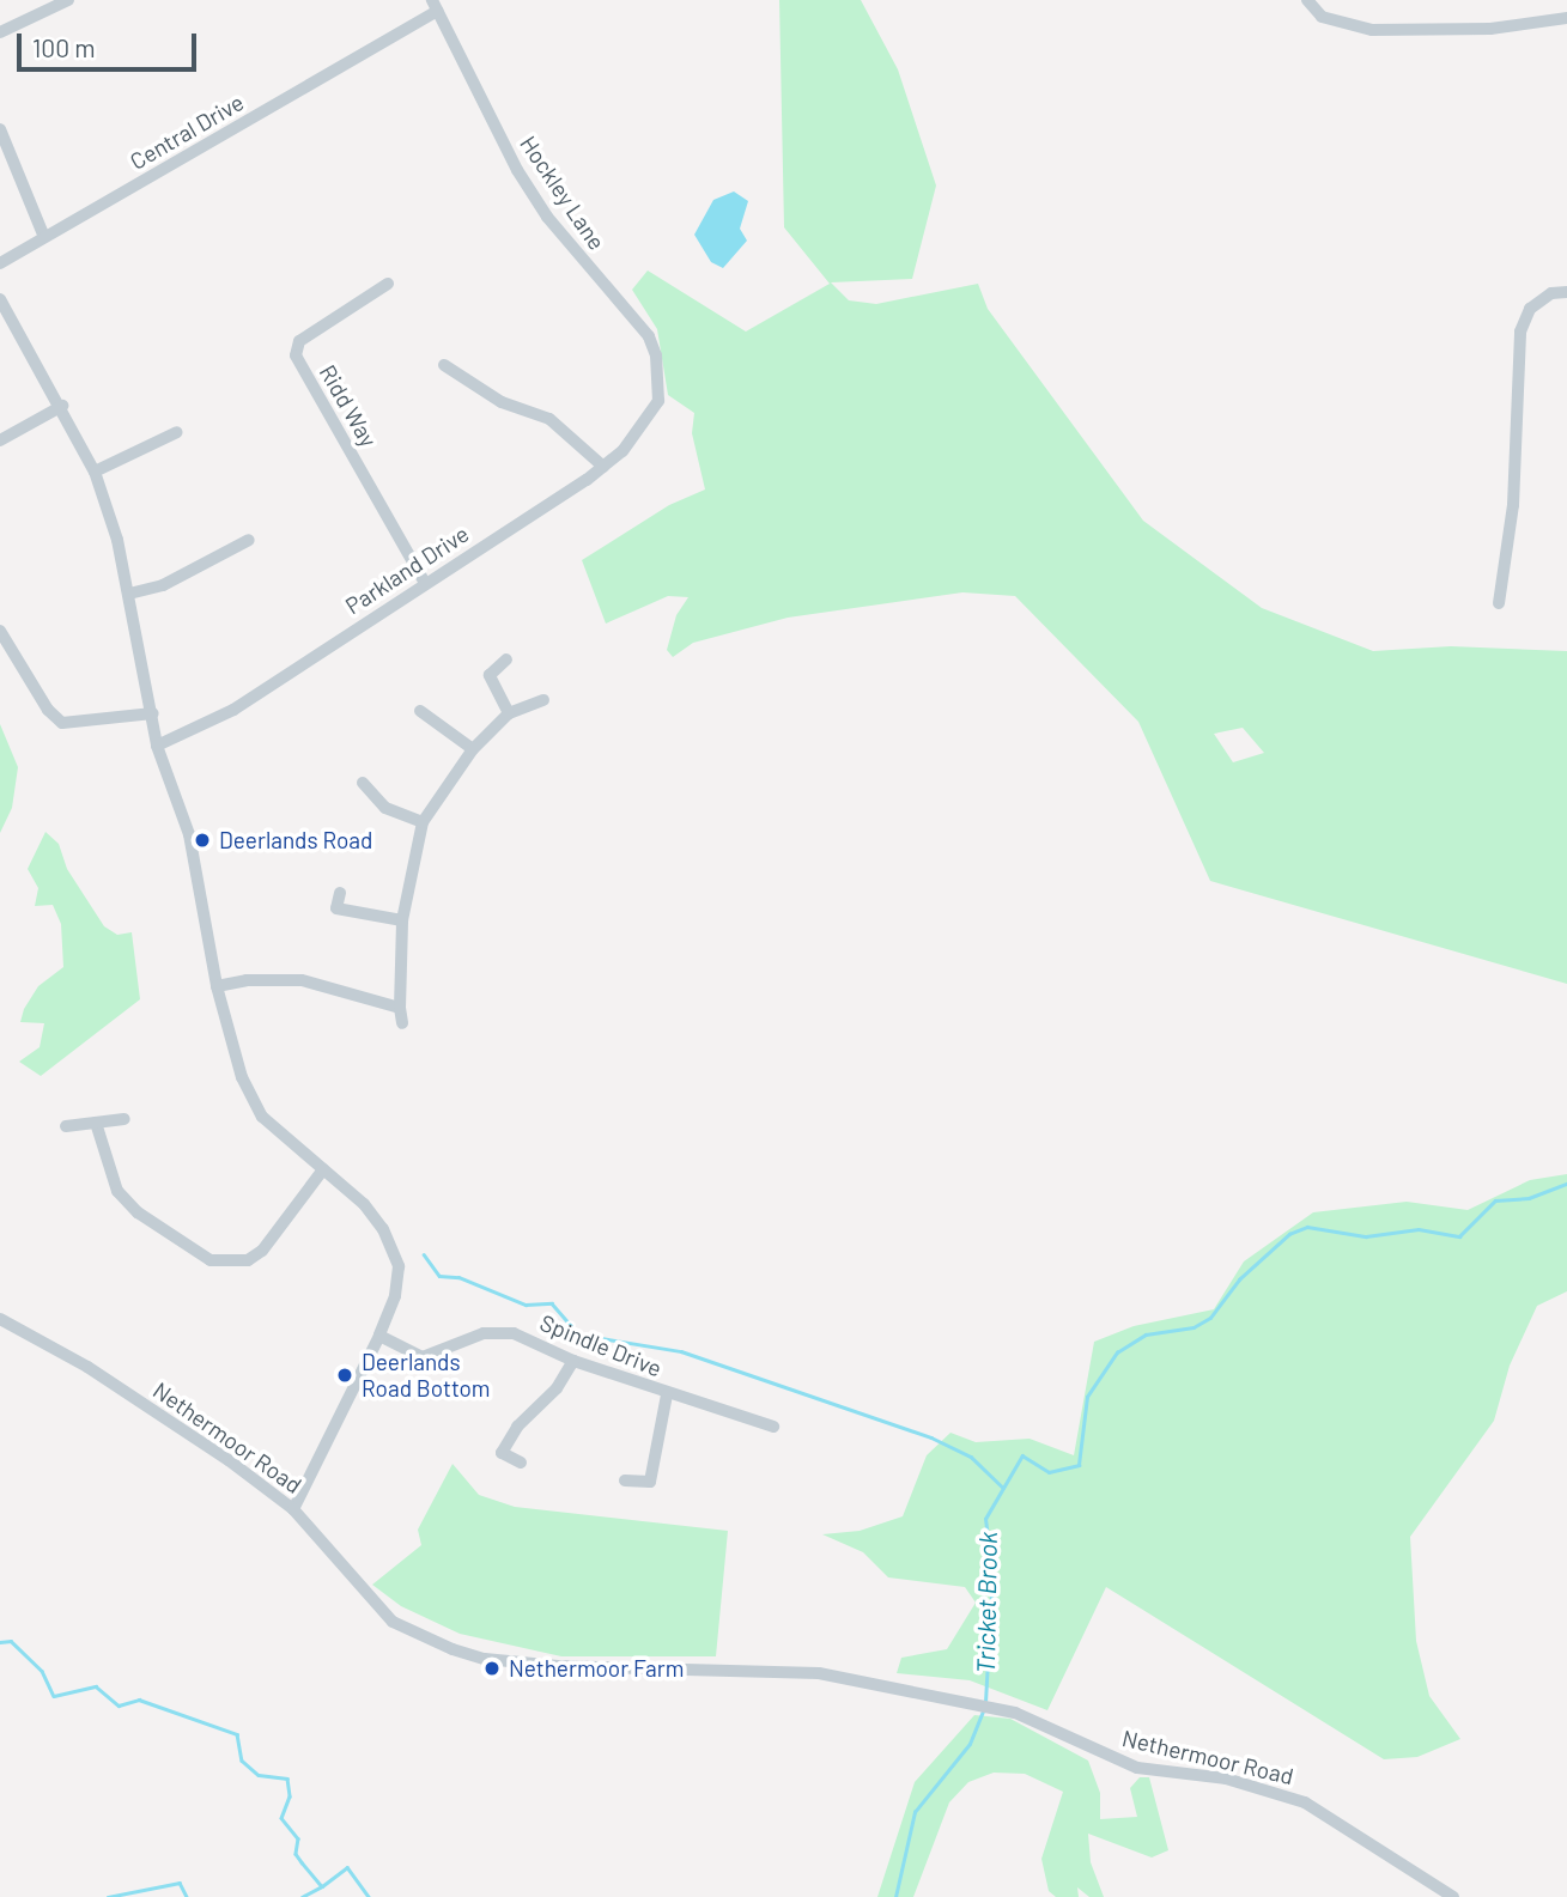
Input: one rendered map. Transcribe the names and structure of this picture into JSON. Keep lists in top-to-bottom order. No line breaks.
{"streets":{"street":["Central Drive","Hockley Lane","Ridd Way","Parkland Drive","Spindle Drive","Nethermoor Road"]},"crossings":[["Central Drive","Hockley Lane"],["Hockley Lane","Parkland Drive"],["Ridd Way","Parkland Drive"]],"water":["Tricket Brook"],"places":["Deerlands Road","Deerlands Road Bottom","Nethermoor Farm"],"scale_bar":"100 m"}
